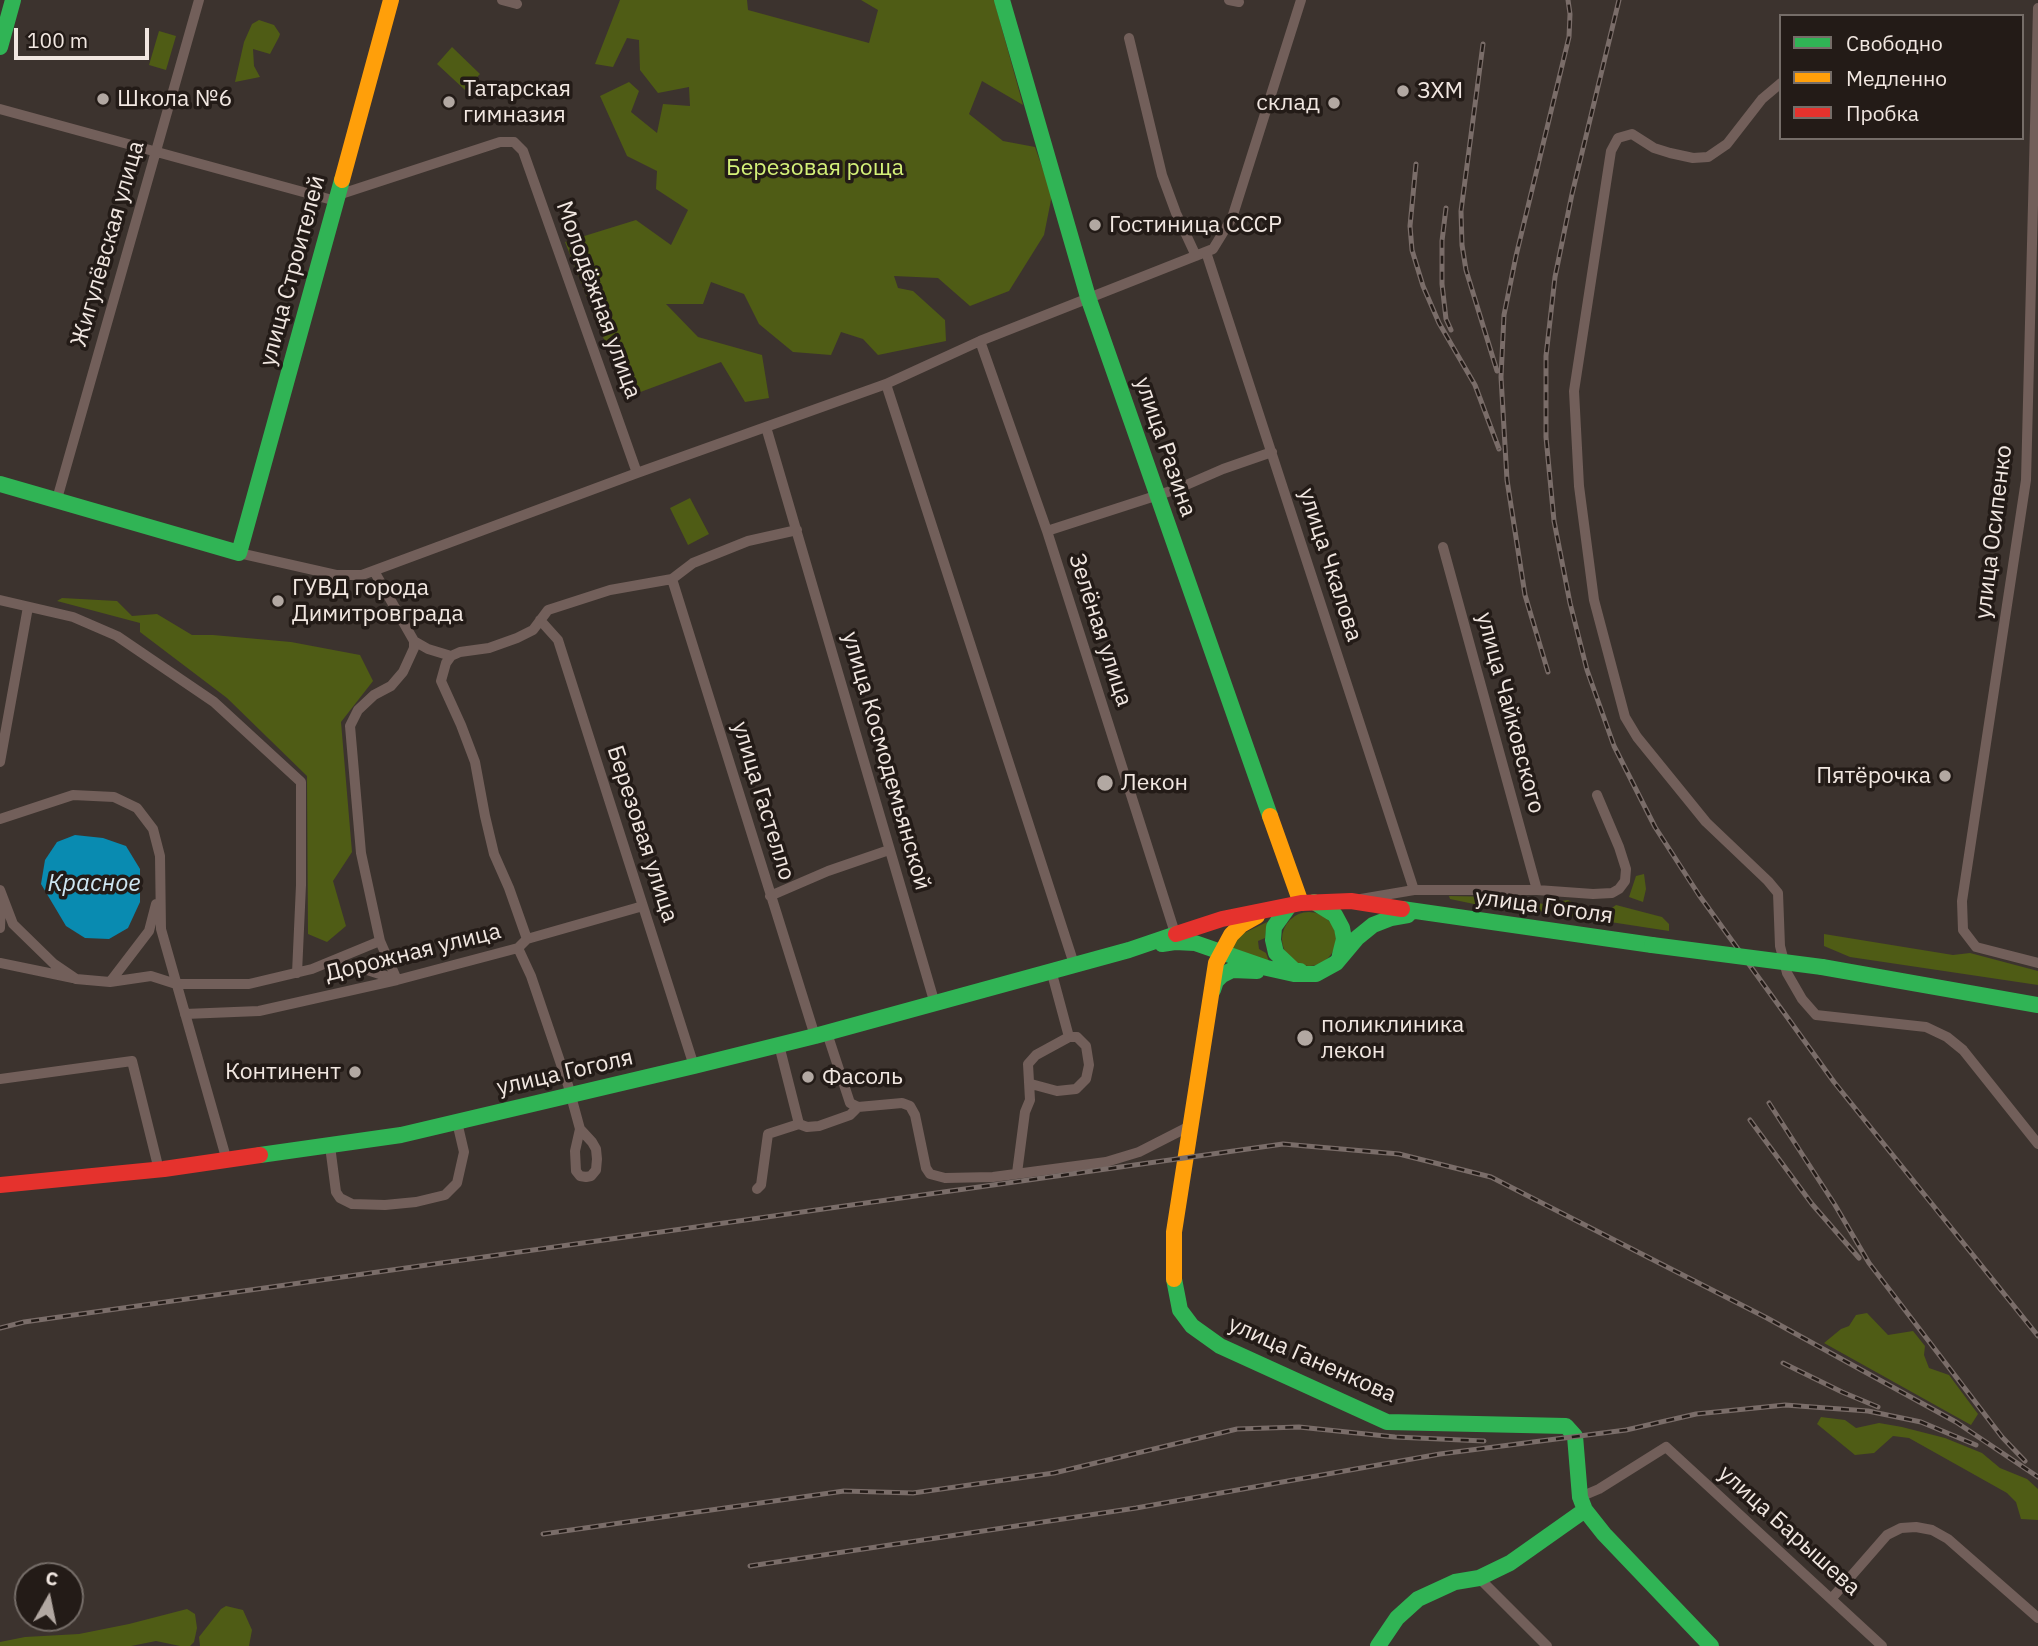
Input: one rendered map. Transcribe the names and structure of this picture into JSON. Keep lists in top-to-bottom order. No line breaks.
{"streets":{"street":["Жигулёвская улица","улица Строителей","Молодёжная улица","улица Разина","улица Осипенко","улица Чкалова","Зелёная улица","улица Чайковского","улица Космодемьянской","улица Гастелло","Березовая улица","улица Гоголя","Дорожная улица","улица Ганенкова","улица Барышева"]},"crossings":[["улица Строителей","Молодёжная улица"],["Зелёная улица","улица Гоголя"],["улица Космодемьянской","улица Гоголя"],["улица Гастелло","улица Гоголя"],["Березовая улица","улица Гоголя"],["Березовая улица","Дорожная улица"],["улица Ганенкова","улица Барышева"]],"water":["Красное"],"parks":["Березовая роща"],"places":["ЗХМ","Школа №6","Татарская гимназия","склад","Гостиница СССР","ГУВД города Димитровграда","Пятёрочка","Лекон","поликлиника лекон","Континент","Фасоль"],"legend":["Свободно","Медленно","Пробка"],"scale_bar":"100 m","north":"top"}
